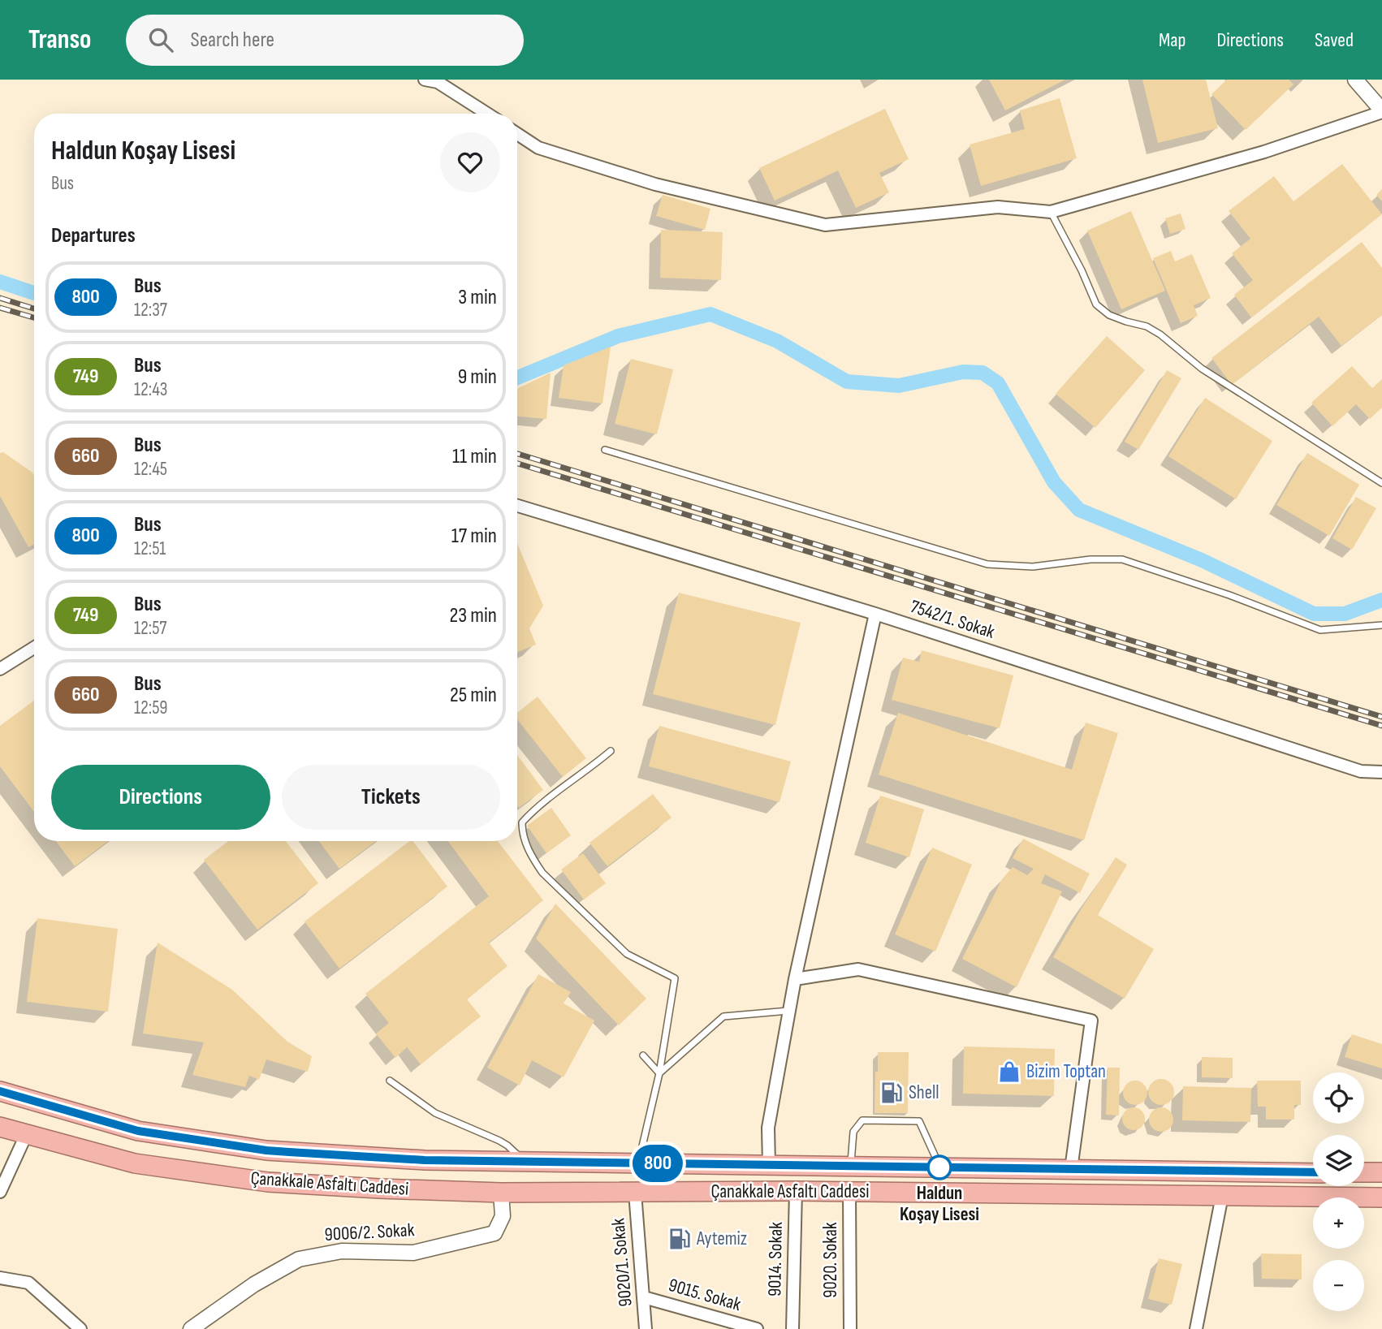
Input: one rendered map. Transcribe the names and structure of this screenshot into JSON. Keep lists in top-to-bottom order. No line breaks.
{"streets":{"highway":["Çanakkale Asfaltı Caddesi"],"street":["7542/1. Sokak","9006/2. Sokak","9014. Sokak","9020. Sokak","9020/1. Sokak","9015. Sokak"]},"crossings":[["Çanakkale Asfaltı Caddesi","9006/2. Sokak"],["Çanakkale Asfaltı Caddesi","9014. Sokak"],["Çanakkale Asfaltı Caddesi","9020. Sokak"],["Çanakkale Asfaltı Caddesi","9020/1. Sokak"],["9020/1. Sokak","9015. Sokak"]],"places":{"shop":["Bizim Toptan"],"fuel station":["Shell","Aytemiz"],"other":["Haldun Koşay Lisesi"]},"lines":["bus line 800"],"page":{"header":"Transo","search":"Search here","nav":["Map","Directions","Saved"],"on_map":"800","heading":[["Haldun Koşay Lisesi","Bus"],"Departures"],"list":[{"mark":"800","name":"Bus","note":"12:37","value":"3 min"},{"mark":"749","name":"Bus","note":"12:43","value":"9 min"},{"mark":"660","name":"Bus","note":"12:45","value":"11 min"},{"mark":"800","name":"Bus","note":"12:51","value":"17 min"},{"mark":"749","name":"Bus","note":"12:57","value":"23 min"},{"mark":"660","name":"Bus","note":"12:59","value":"25 min"}],"buttons":["Directions","Tickets"],"map_buttons":["+","−"]}}
